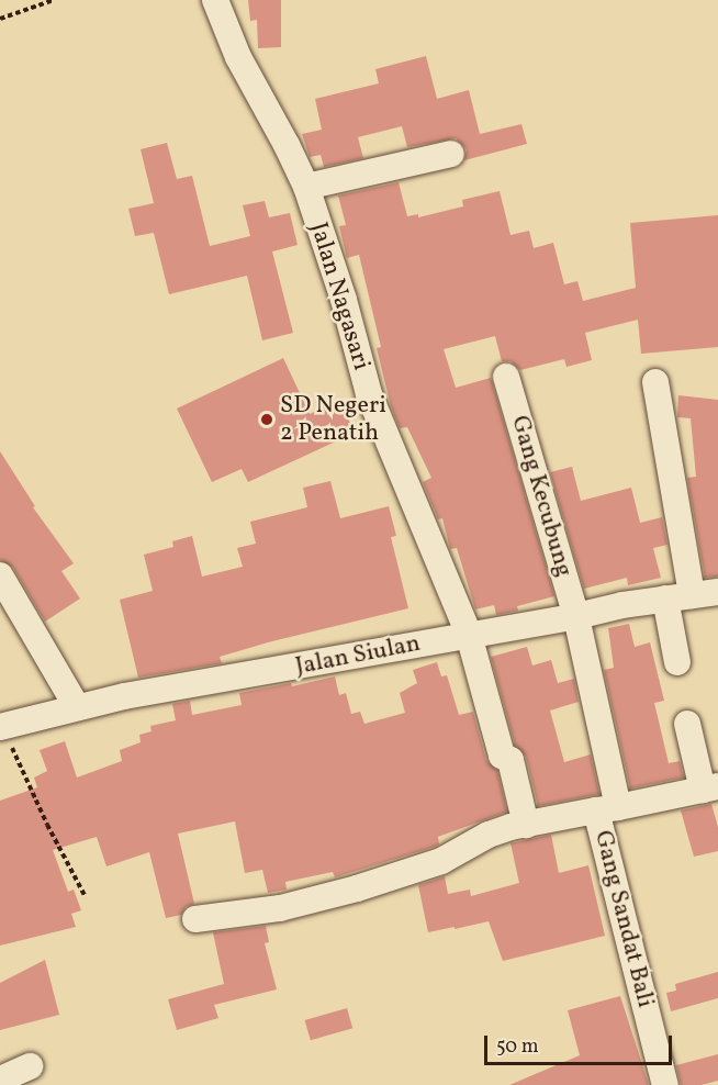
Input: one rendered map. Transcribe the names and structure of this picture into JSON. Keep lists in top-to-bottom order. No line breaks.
{"streets":{"street":["Jalan Nagasari","Gang Kecubung","Jalan Siulan","Gang Sandat Bali"]},"crossings":[["Jalan Nagasari","Jalan Siulan"],["Gang Kecubung","Jalan Siulan"],["Gang Kecubung","Gang Sandat Bali"],["Jalan Siulan","Gang Sandat Bali"]],"places":["SD Negeri 2 Penatih"],"scale_bar":"50 m"}
